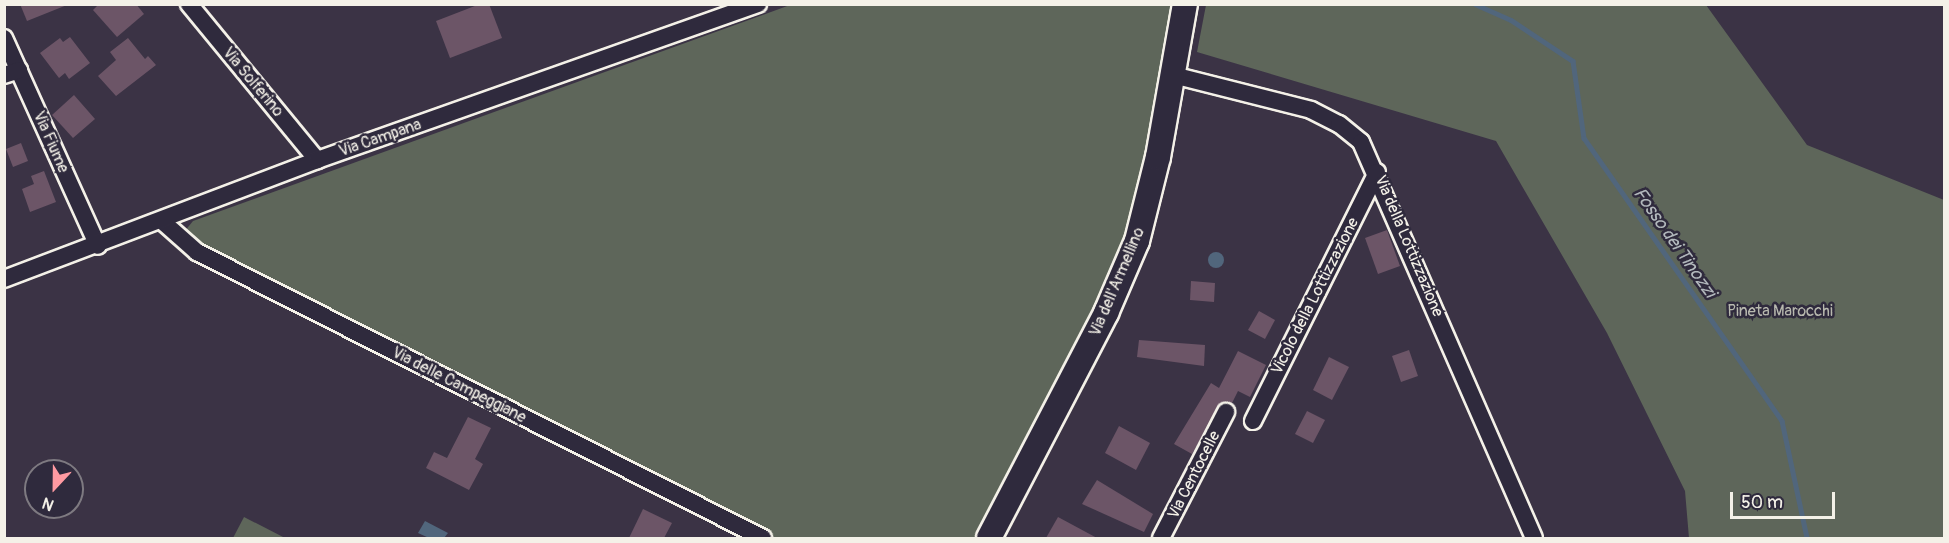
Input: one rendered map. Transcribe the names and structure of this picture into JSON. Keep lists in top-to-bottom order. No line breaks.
{"streets":{"street":["Via Solferino","Via Campana","Via Fiume","Via della Lottizzazione","Via dell'Armellino","Vicolo della Lottizzazione","Via delle Campeggiane","Via Centocelle"]},"crossings":[["Via Solferino","Via Campana"],["Via Campana","Via Fiume"],["Via Campana","Via delle Campeggiane"],["Via della Lottizzazione","Via dell'Armellino"],["Via della Lottizzazione","Vicolo della Lottizzazione"]],"water":["Fosso dei Tinozzi"],"parks":["Pineta Marocchi"],"scale_bar":"50 m","north":"bottom"}
